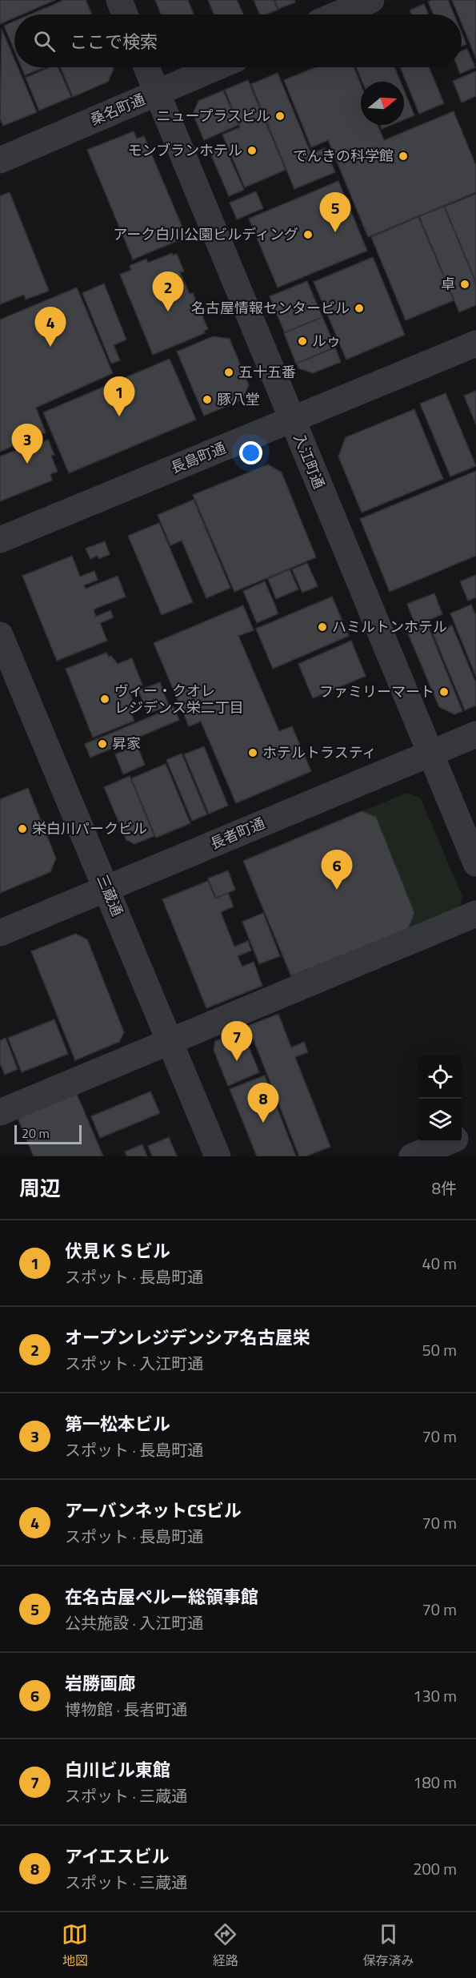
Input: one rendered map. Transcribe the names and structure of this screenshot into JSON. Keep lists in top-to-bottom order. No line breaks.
{"streets":{"street":["桑名町通","長島町通","入江町通","長者町通","三蔵通"]},"crossings":[["桑名町通","入江町通"],["長島町通","入江町通"],["入江町通","長者町通"],["長者町通","三蔵通"]],"places":["ニュープラスビル","モンブランホテル","でんきの科学館","アーク白川公園ビルディング","卓","名古屋情報センタービル","ルゥ","五十五番","豚八堂","ハミルトンホテル","ファミリーマート","ヴィー・クオレ レジデンス栄二丁目","昇家","ホテルトラスティ","栄白川パークビル"],"scale_bar":"20 m","north":"right","page":{"search":"ここで検索","pins":["5","2","4","1","3","6","7","8"],"scale":"20 m","heading":["周辺","8件"],"list":[{"mark":"1","name":"伏見ＫＳビル","note":"スポット · 長島町通","value":"40 m"},{"mark":"2","name":"オープンレジデンシア名古屋栄","note":"スポット · 入江町通","value":"50 m"},{"mark":"3","name":"第一松本ビル","note":"スポット · 長島町通","value":"70 m"},{"mark":"4","name":"アーバンネットCSビル","note":"スポット · 長島町通","value":"70 m"},{"mark":"5","name":"在名古屋ペルー総領事館","note":"公共施設 · 入江町通","value":"70 m"},{"mark":"6","name":"岩勝画廊","note":"博物館 · 長者町通","value":"130 m"},{"mark":"7","name":"白川ビル東館","note":"スポット · 三蔵通","value":"180 m"},{"mark":"8","name":"アイエスビル","note":"スポット · 三蔵通","value":"200 m"}],"nav":["地図","経路","保存済み"]}}
